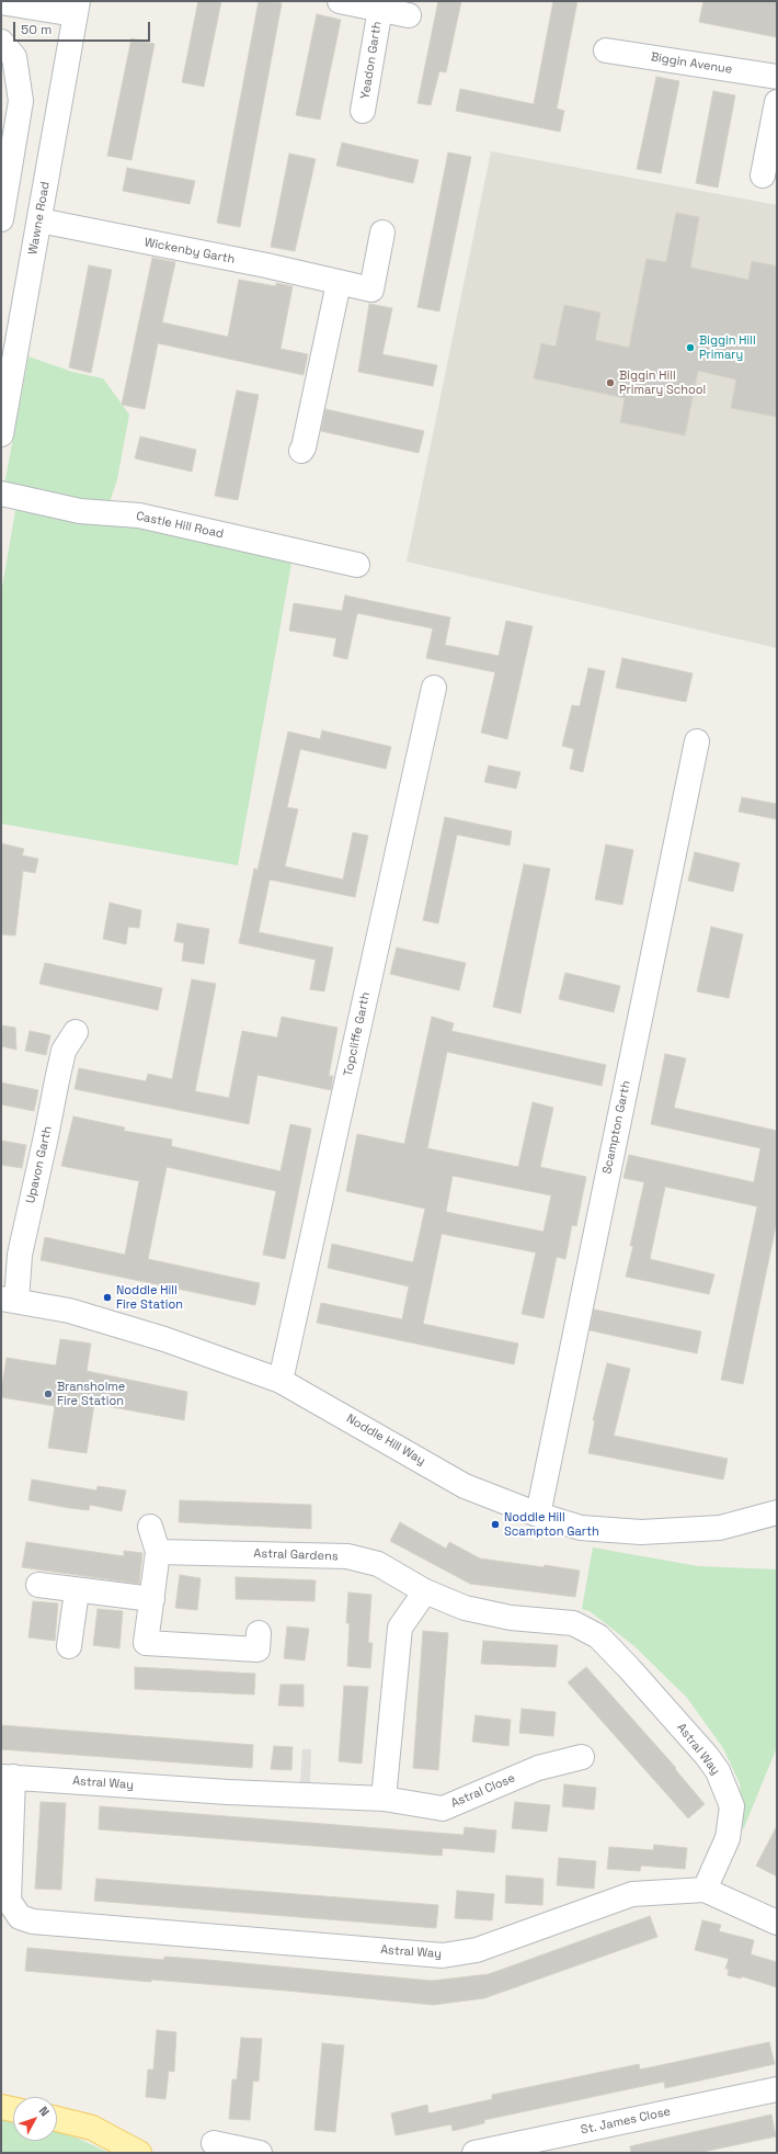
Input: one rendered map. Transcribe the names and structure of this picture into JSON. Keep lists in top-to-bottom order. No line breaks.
{"streets":{"street":["Yeadon Garth","Biggin Avenue","Wawne Road","Wickenby Garth","Castle Hill Road","Topcliffe Garth","Scampton Garth","Upavon Garth","Noddle Hill Way","Astral Gardens","Astral Way","Astral Close","St. James Close"]},"crossings":[["Wawne Road","Wickenby Garth"],["Topcliffe Garth","Noddle Hill Way"],["Scampton Garth","Noddle Hill Way"],["Upavon Garth","Noddle Hill Way"],["Astral Gardens","Astral Way"],["Astral Way","Astral Close"]],"places":["Biggin Hill Primary","Biggin Hill Primary School","Noddle Hill Fire Station","Bransholme Fire Station","Noddle Hill Scampton Garth"],"scale_bar":"50 m","north":"top right"}
